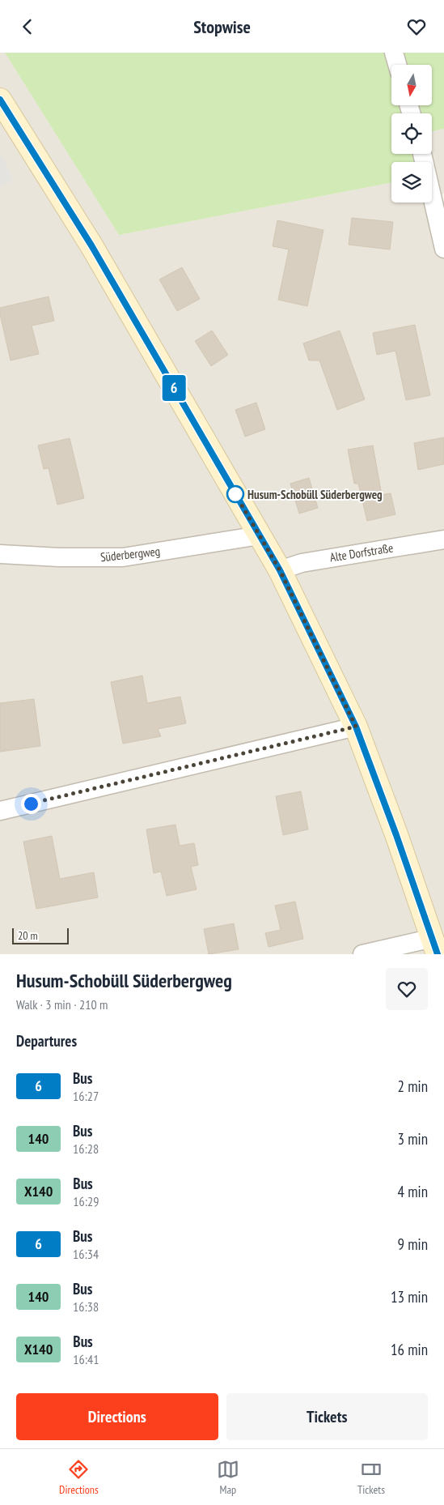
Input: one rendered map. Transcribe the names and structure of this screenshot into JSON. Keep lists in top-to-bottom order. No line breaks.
{"streets":{"street":["Alte Dorfstraße","Süderbergweg"]},"places":["Husum-Schobüll Süderbergweg"],"lines":["bus line 6"],"scale_bar":"20 m","north":"bottom","page":{"header":"Stopwise","on_map":"6","scale":"20 m","heading":[["Husum-Schobüll Süderbergweg","Walk · 3 min · 210 m"],"Departures"],"list":[{"mark":"6","name":"Bus","note":"16:27","value":"2 min"},{"mark":"140","name":"Bus","note":"16:28","value":"3 min"},{"mark":"X140","name":"Bus","note":"16:29","value":"4 min"},{"mark":"6","name":"Bus","note":"16:34","value":"9 min"},{"mark":"140","name":"Bus","note":"16:38","value":"13 min"},{"mark":"X140","name":"Bus","note":"16:41","value":"16 min"}],"buttons":["Directions","Tickets"],"tabs":["Directions","Map","Tickets"]}}
